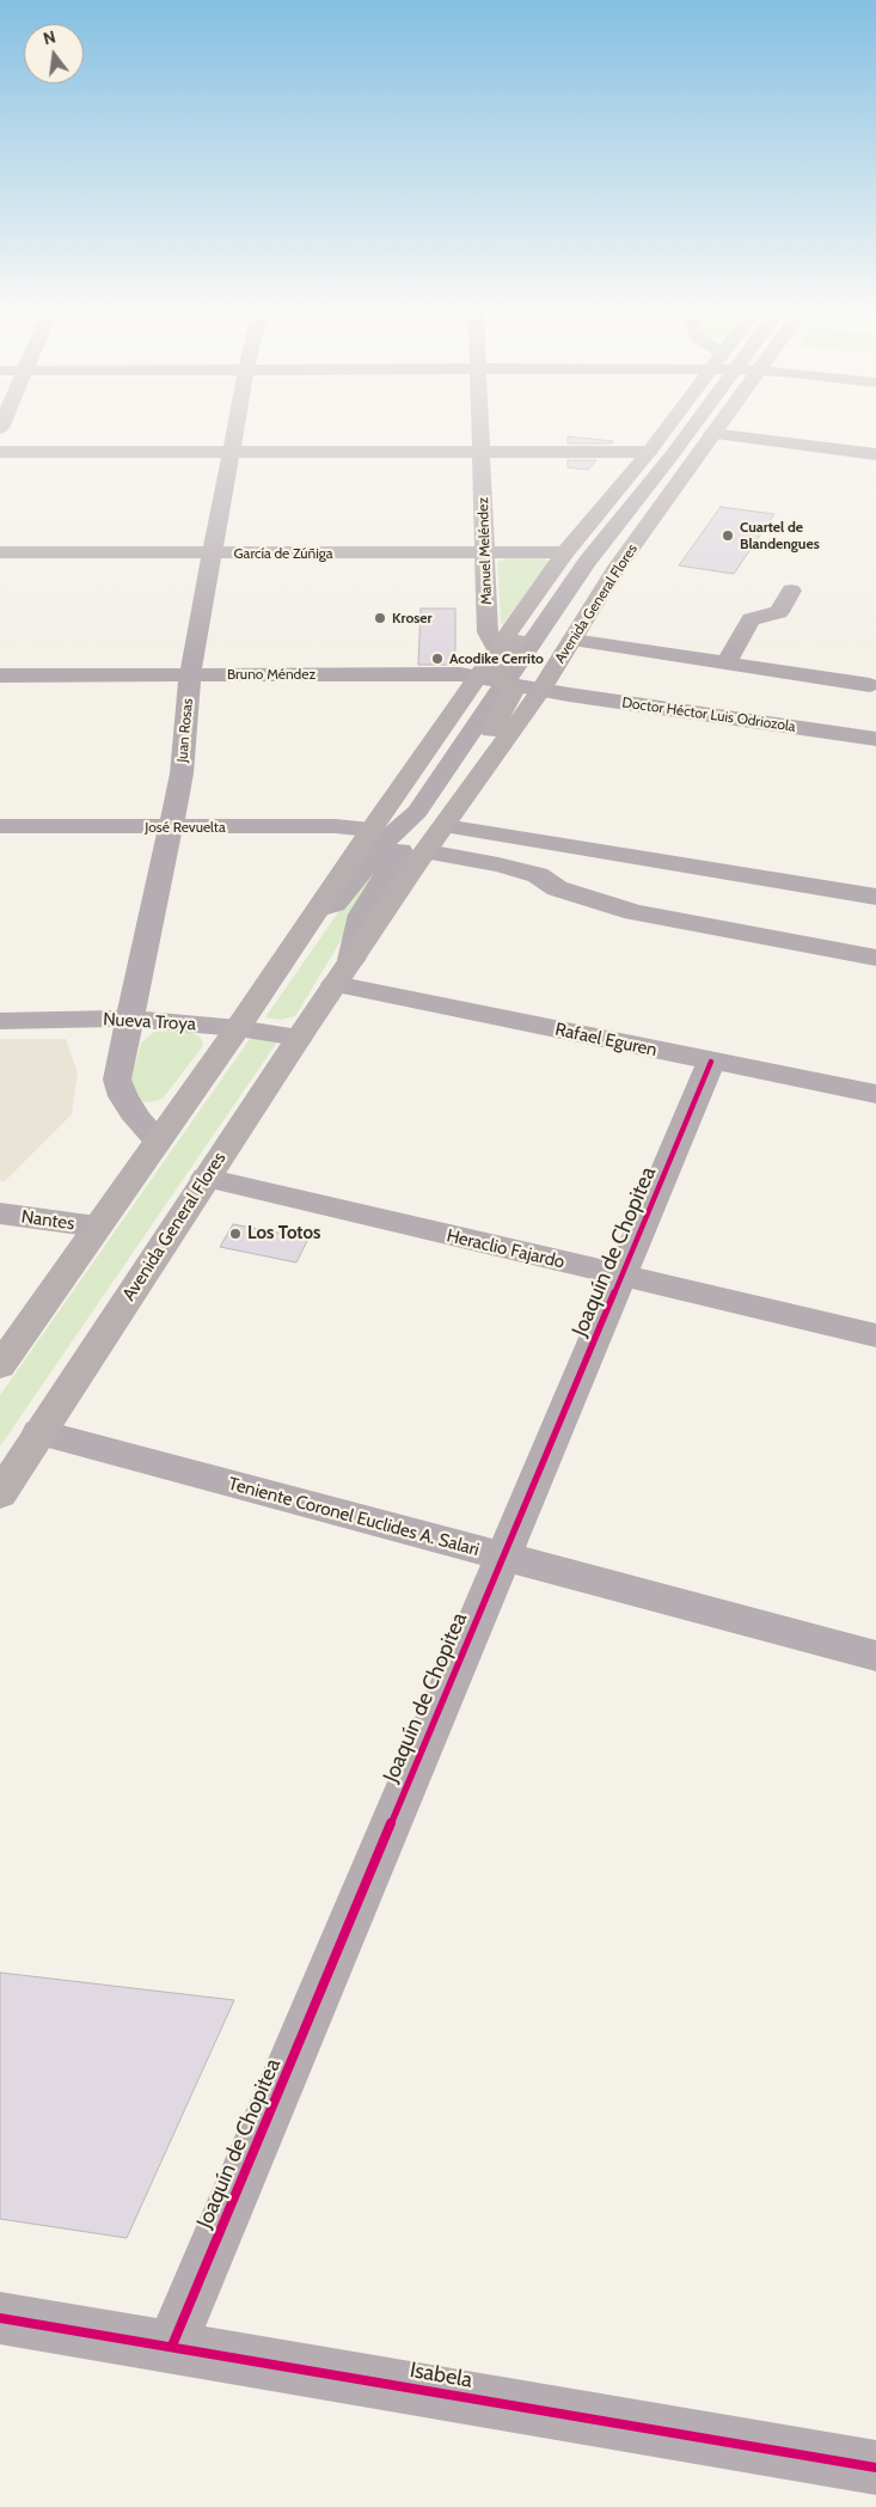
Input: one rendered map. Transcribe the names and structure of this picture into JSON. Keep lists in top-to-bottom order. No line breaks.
{"streets":{"main road":["Avenida General Flores"],"street":["Manuel Meléndez","García de Zúñiga","Bruno Méndez","Doctor Héctor Luis Odriozola","Juan Rosas","José Revuelta","Nueva Troya","Rafael Eguren","Nantes","Heraclio Fajardo","Joaquín de Chopitea","Teniente Coronel Euclides A. Salari","Isabela"]},"crossings":[["Manuel Meléndez","García de Zúñiga"],["Manuel Meléndez","Avenida General Flores"],["García de Zúñiga","Avenida General Flores"],["García de Zúñiga","Juan Rosas"],["Avenida General Flores","Bruno Méndez"],["Avenida General Flores","Doctor Héctor Luis Odriozola"],["Avenida General Flores","Juan Rosas"],["Avenida General Flores","José Revuelta"],["Avenida General Flores","Nueva Troya"],["Avenida General Flores","Rafael Eguren"],["Avenida General Flores","Nantes"],["Avenida General Flores","Heraclio Fajardo"],["Avenida General Flores","Teniente Coronel Euclides A. Salari"],["Bruno Méndez","Doctor Héctor Luis Odriozola"],["Bruno Méndez","Juan Rosas"],["Juan Rosas","José Revuelta"],["Juan Rosas","Nueva Troya"],["Rafael Eguren","Joaquín de Chopitea"],["Heraclio Fajardo","Joaquín de Chopitea"],["Joaquín de Chopitea","Teniente Coronel Euclides A. Salari"],["Joaquín de Chopitea","Isabela"]],"places":["Cuartel de Blandengues","Kroser","Acodike Cerrito","Los Totos"],"north":"top"}
